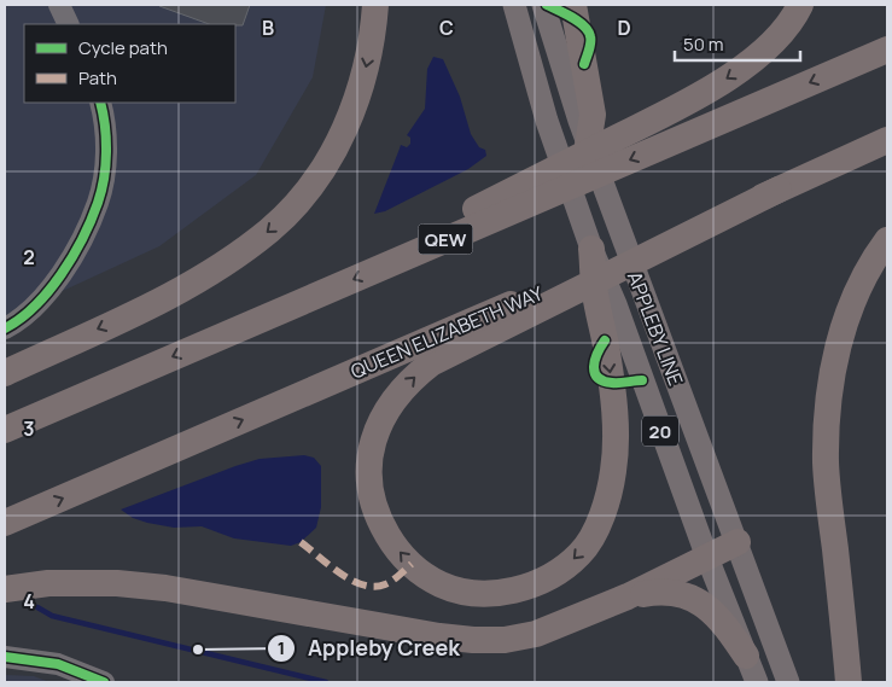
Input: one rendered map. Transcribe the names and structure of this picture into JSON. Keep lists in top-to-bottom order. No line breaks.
{"streets":{"highway":["QEW","QUEEN ELIZABETH WAY"],"main road":["APPLEBY LINE","20"]},"places":["Appleby Creek"],"legend":["Cycle path","Path"],"scale_bar":"50 m","grid":{"columns":["B","C","D"],"rows":["2","3","4"]}}
